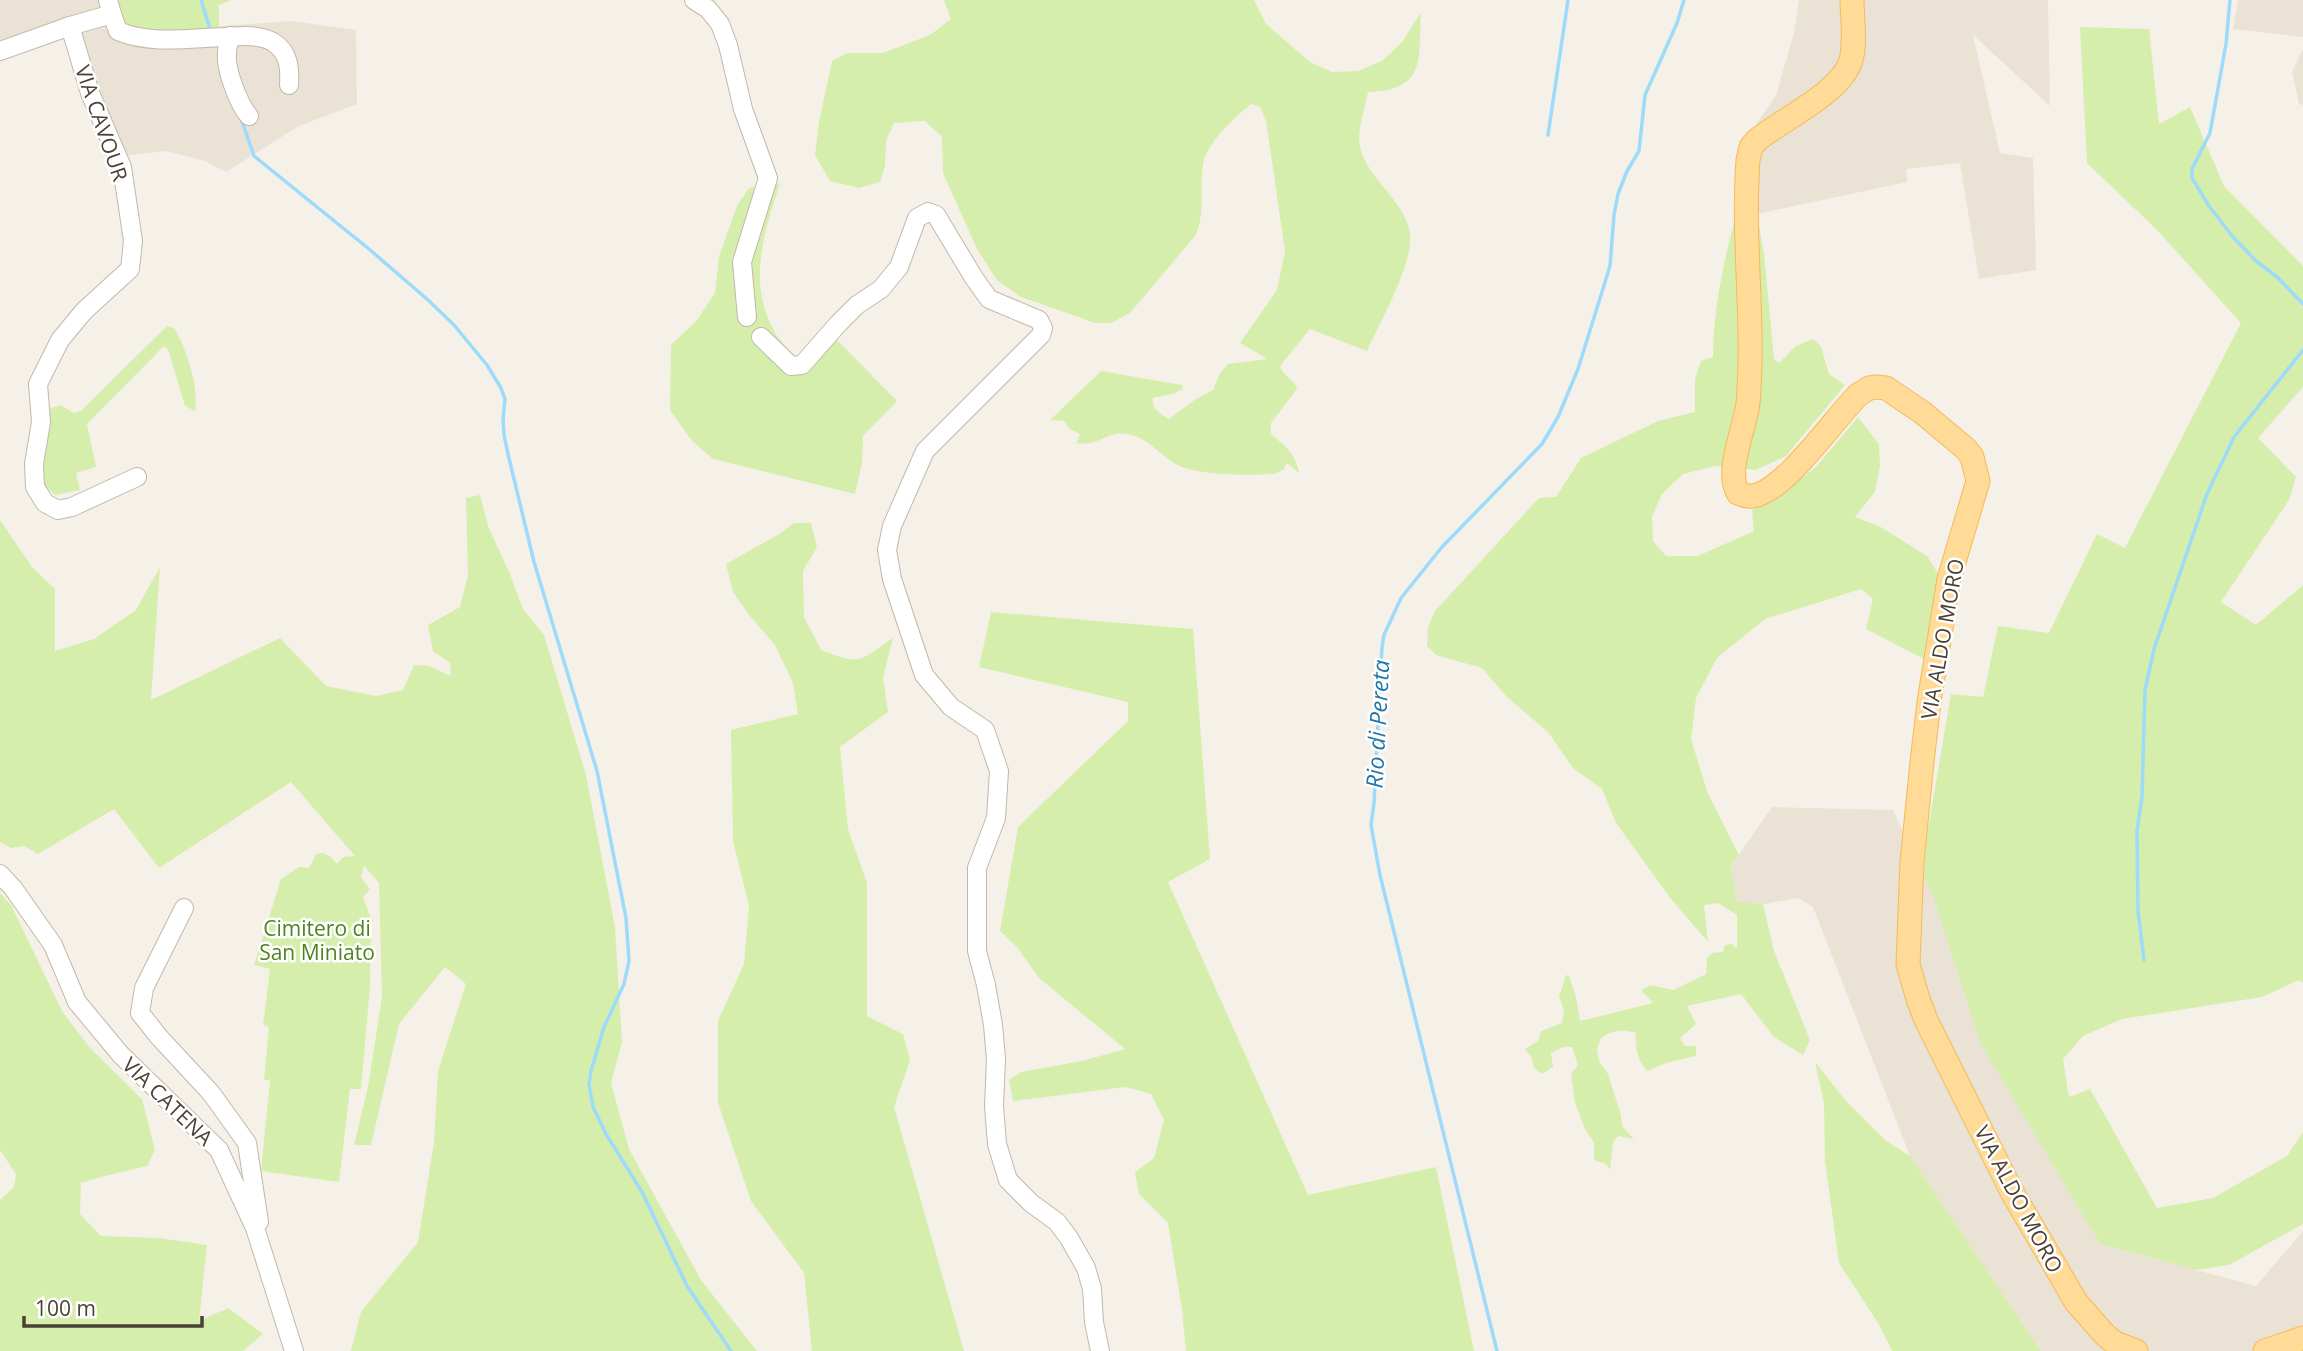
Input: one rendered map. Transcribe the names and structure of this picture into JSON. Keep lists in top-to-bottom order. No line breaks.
{"streets":{"main road":["VIA ALDO MORO"],"street":["VIA CAVOUR","VIA CATENA"]},"water":["Rio di Pereta"],"parks":["Cimitero di San Miniato"],"scale_bar":"100 m"}
